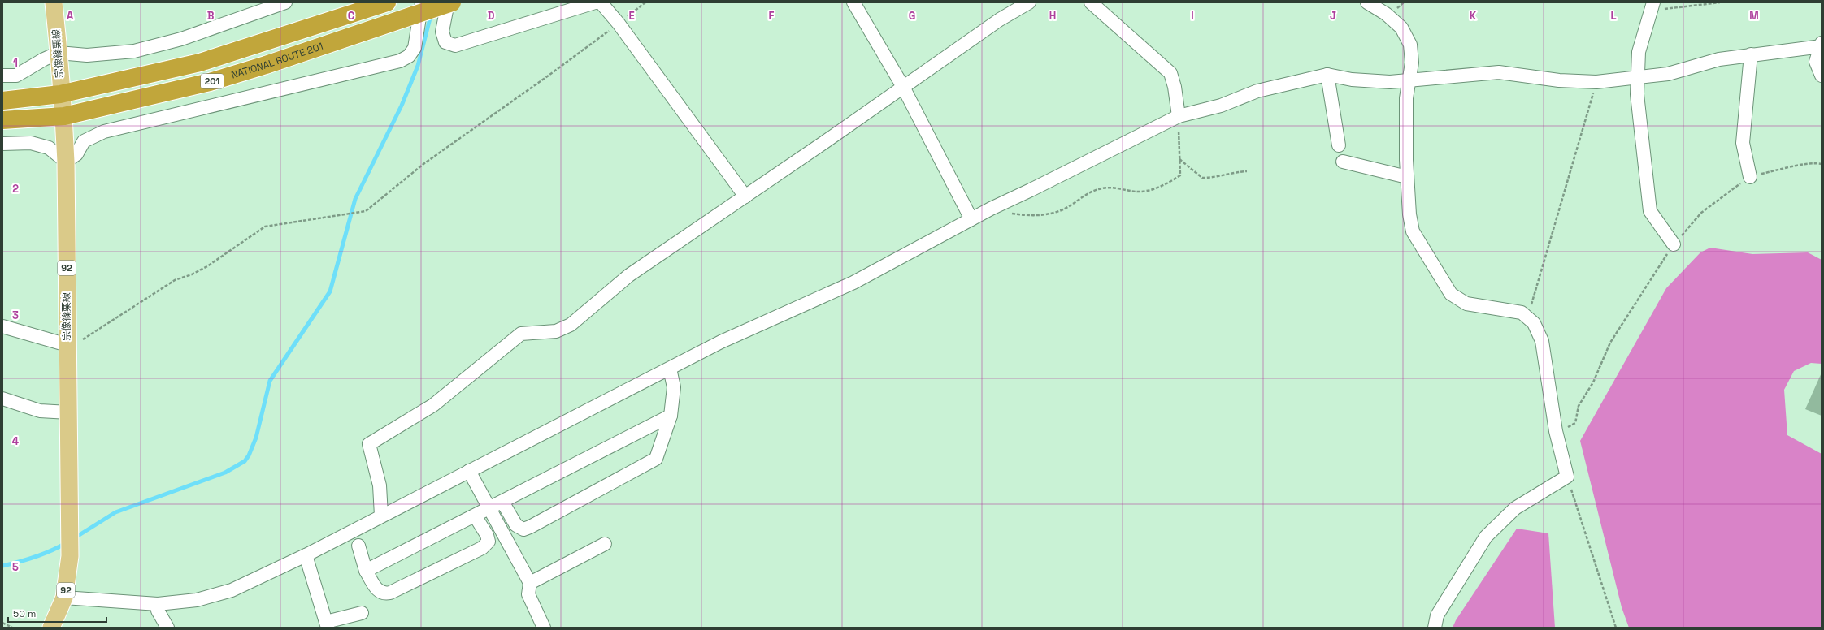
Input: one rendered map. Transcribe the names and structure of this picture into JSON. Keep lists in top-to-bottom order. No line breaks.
{"streets":{"highway":["NATIONAL ROUTE 201","201"],"main road":["宗像篠栗線","92"]},"crossings":[["宗像篠栗線","NATIONAL ROUTE 201"],["宗像篠栗線","201"]],"scale_bar":"50 m","grid":{"columns":["A","B","C","D","E","F","G","H","I","J","K","L","M"],"rows":["1","2","3","4","5"]}}
